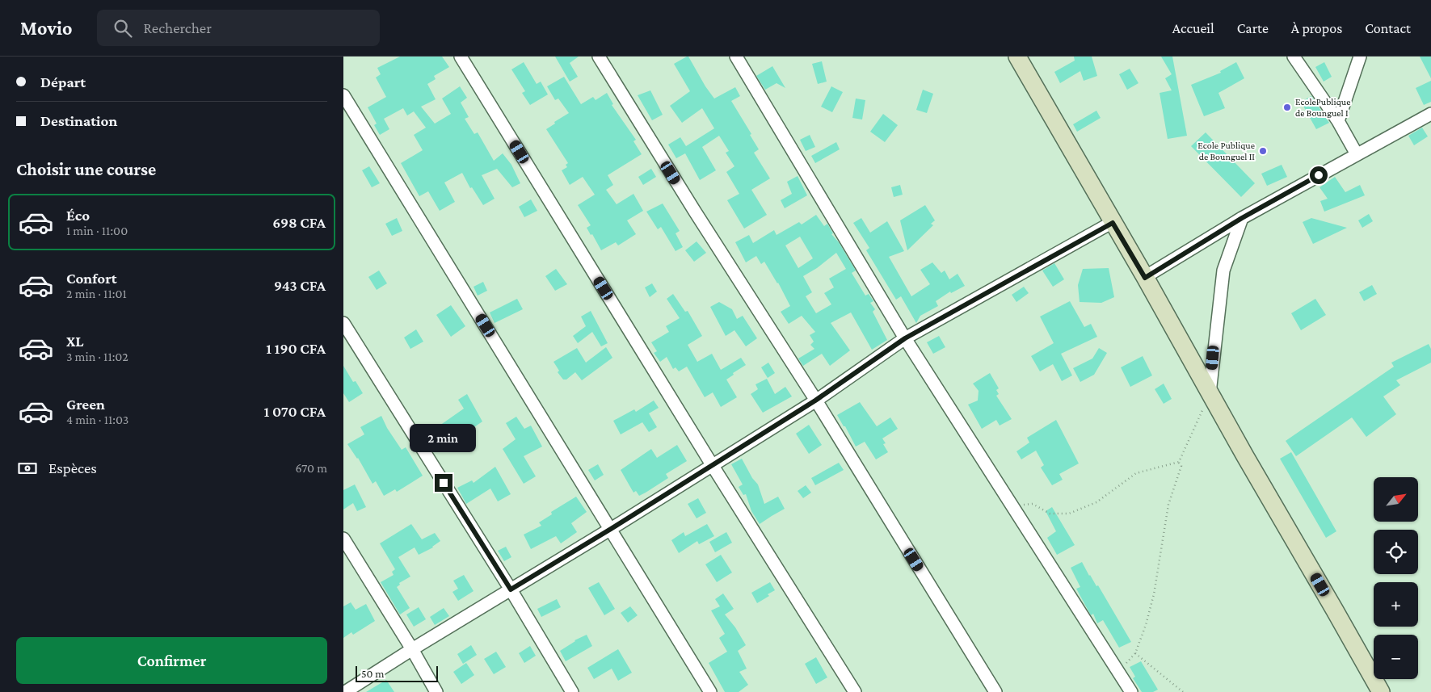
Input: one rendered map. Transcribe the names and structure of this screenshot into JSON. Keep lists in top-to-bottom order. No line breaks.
{"places":["EcolePublique de Bounguel I","Ecole Publique de Bounguel II"],"scale_bar":"50 m","north":"top right","page":{"header":"Movio","search":"Rechercher","nav":["Accueil","Carte","À propos","Contact"],"banner":["Départ","Destination"],"heading":"Choisir une course","list":[{"name":"Éco","note":"1 min · 11:00","value":"698 CFA"},{"name":"Confort","note":"2 min · 11:01","value":"943 CFA"},{"name":"XL","note":"3 min · 11:02","value":"1 190 CFA"},{"name":"Green","note":"4 min · 11:03","value":"1 070 CFA"}],"bubble":"2 min","pay":["Espèces","670 m"],"map_buttons":["+","−"],"buttons":"Confirmer","scale":"50 m"}}
